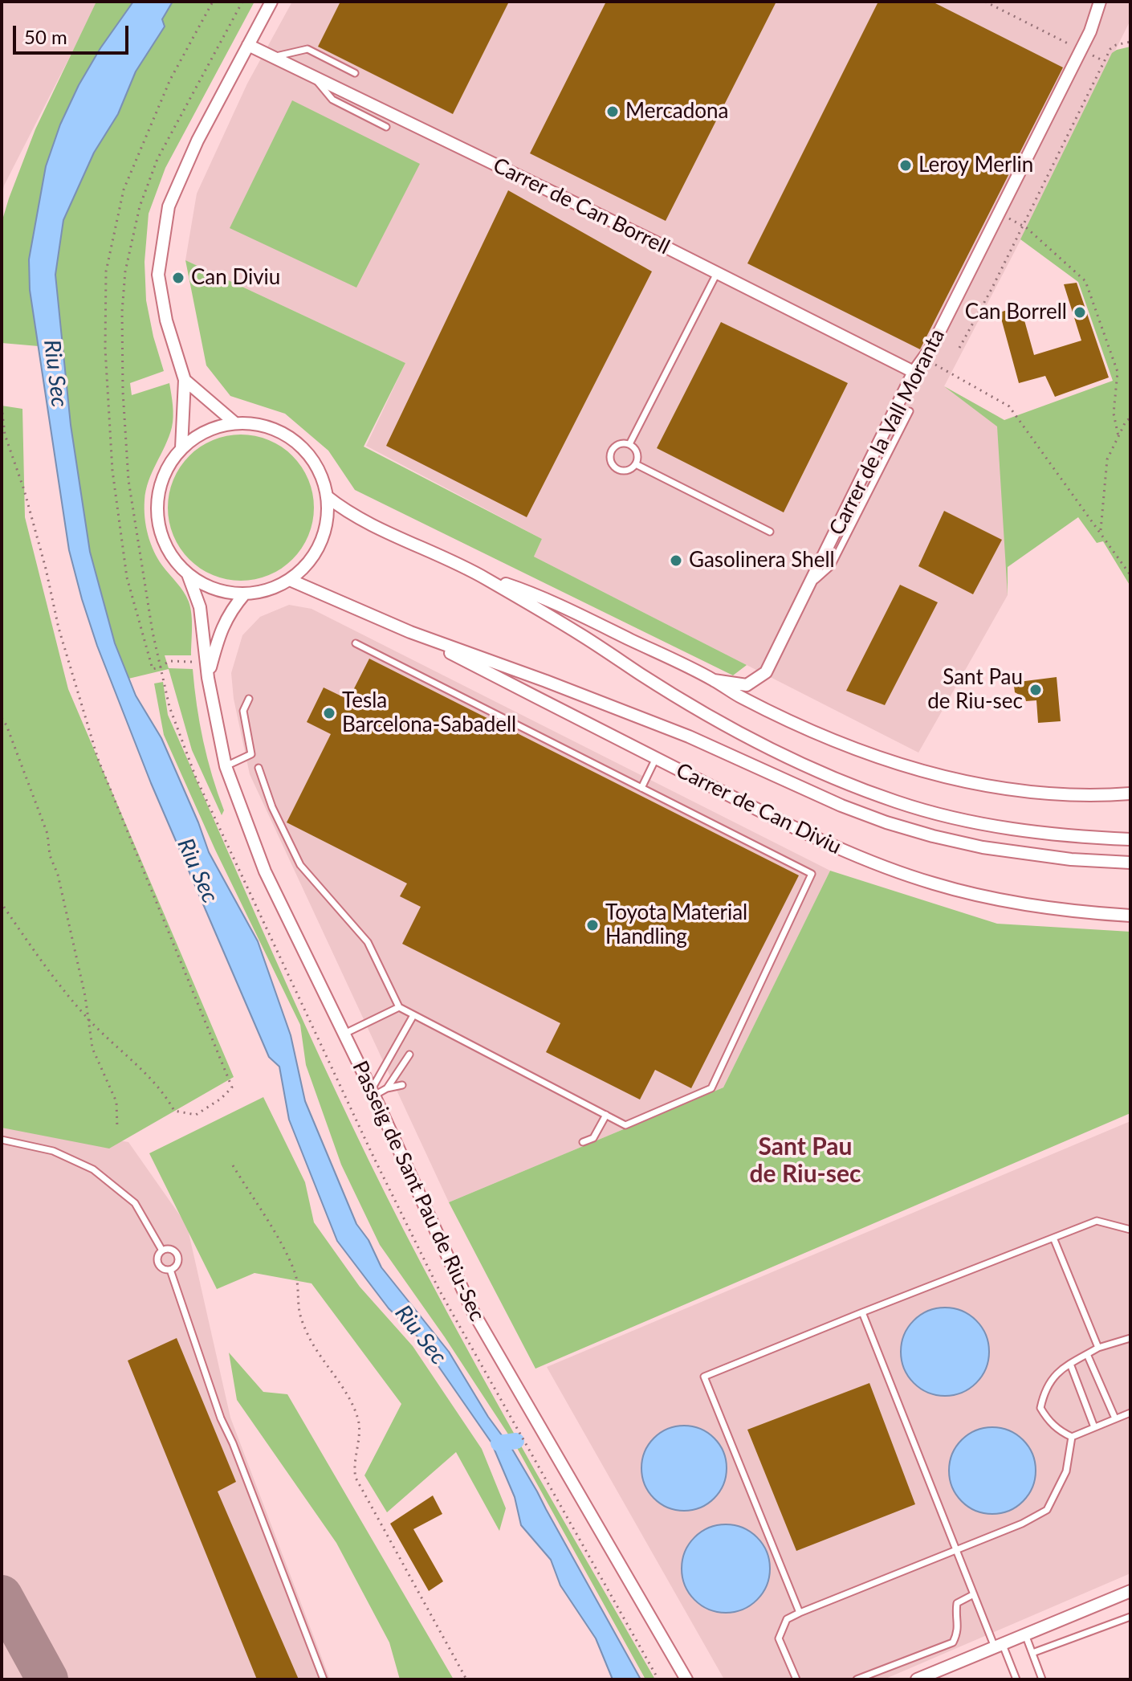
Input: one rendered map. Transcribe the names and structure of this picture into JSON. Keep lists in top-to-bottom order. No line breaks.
{"streets":{"street":["Carrer de Can Borrell","Carrer de la Vall Moranta","Carrer de Can Diviu","Passeig de Sant Pau de Riu-Sec"]},"crossings":[["Carrer de Can Borrell","Carrer de la Vall Moranta"],["Carrer de Can Diviu","Passeig de Sant Pau de Riu-Sec"]],"districts":["Sant Pau de Riu-sec"],"water":["Riu Sec"],"places":["Mercadona","Leroy Merlin","Can Diviu","Can Borrell","Gasolinera Shell","Sant Pau de Riu-sec","Tesla Barcelona-Sabadell","Toyota Material Handling"],"scale_bar":"50 m"}
